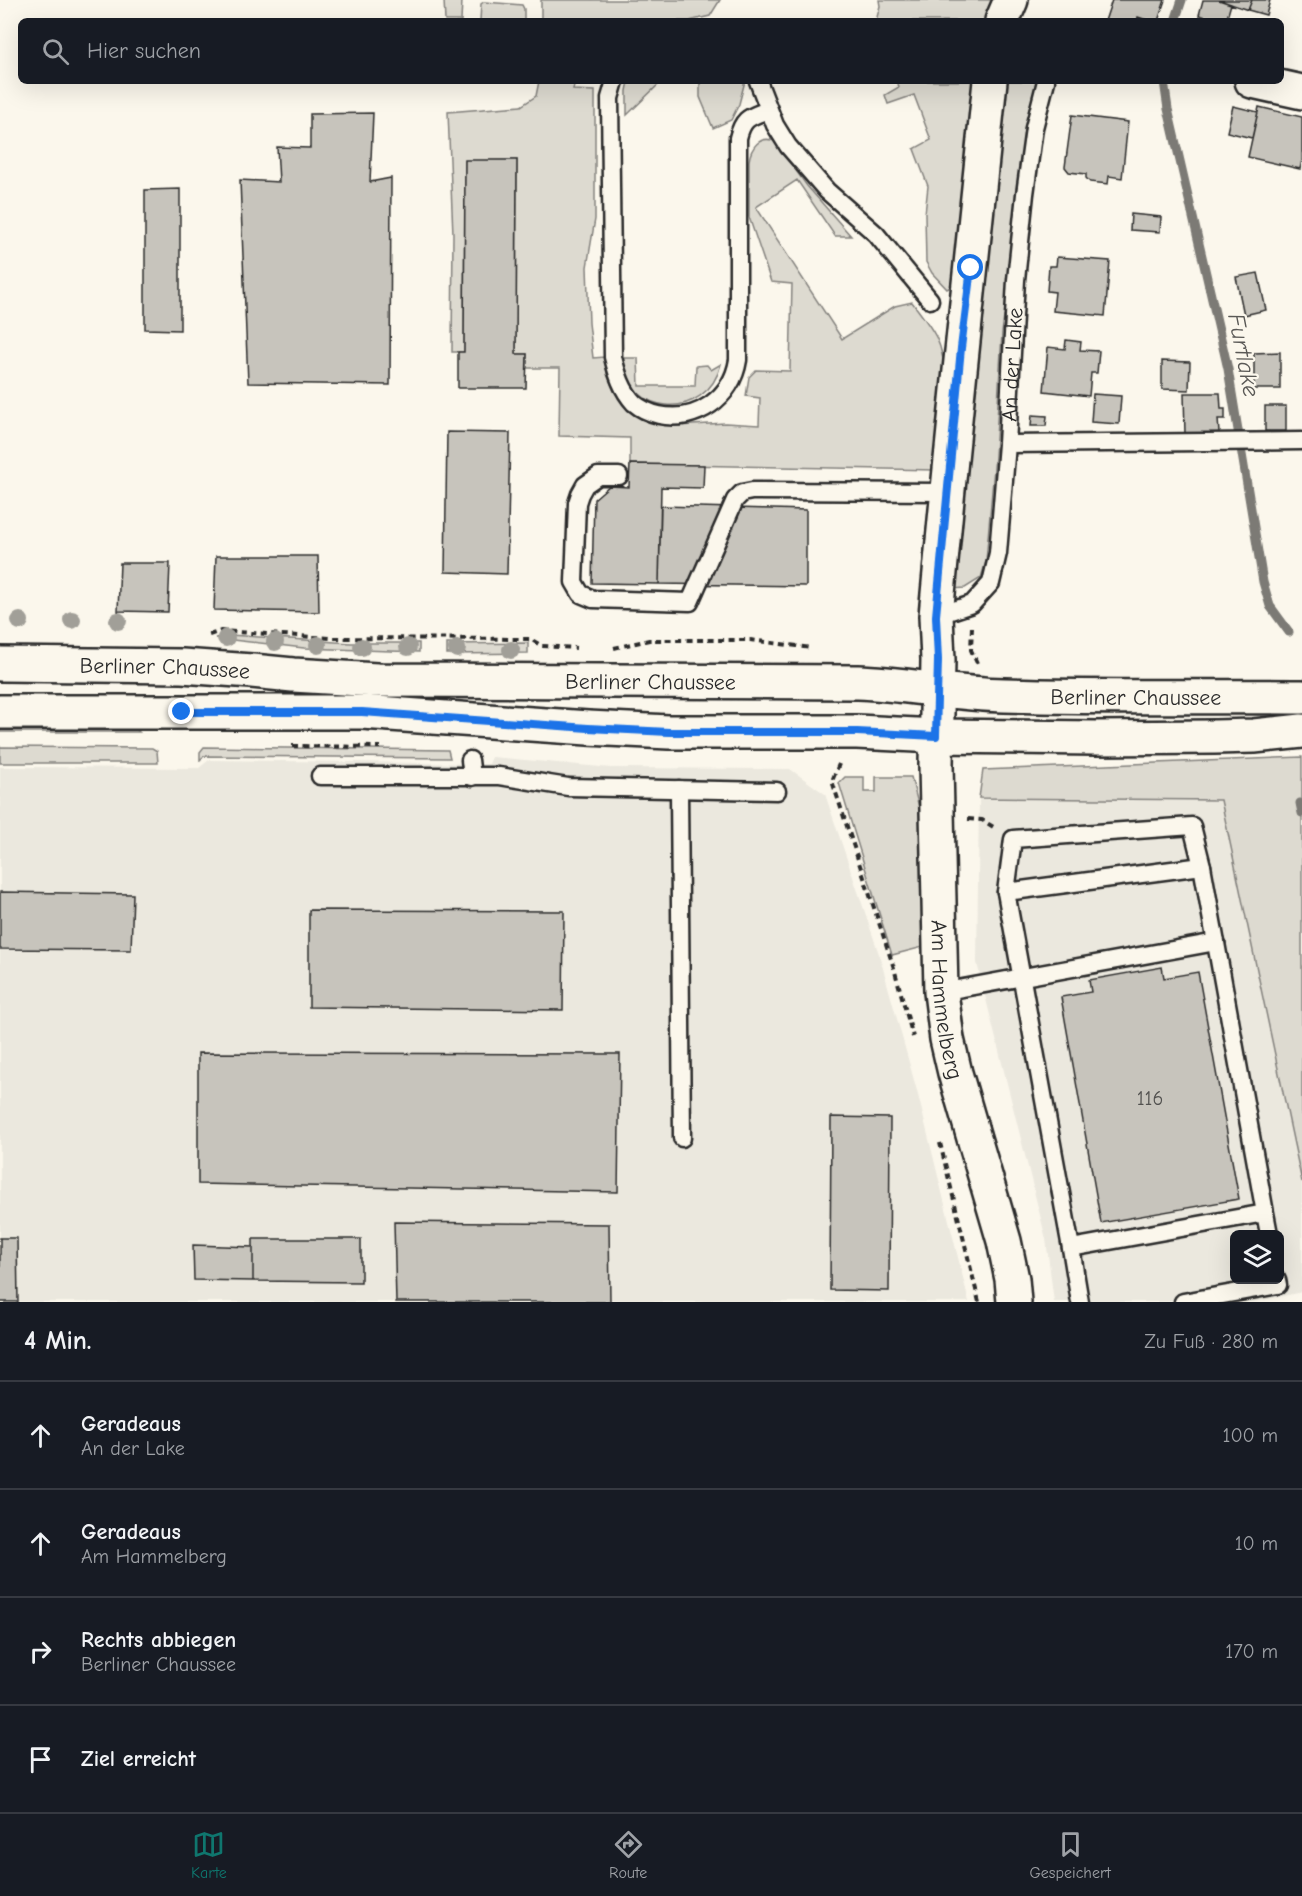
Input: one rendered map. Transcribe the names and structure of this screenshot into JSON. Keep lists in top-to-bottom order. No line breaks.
{"streets":{"main road":["Berliner Chaussee","Am Hammelberg"],"lane":["An der Lake"]},"crossings":[["Berliner Chaussee","Am Hammelberg"]],"water":["Furtlake"],"house_numbers":["116"],"page":{"search":"Hier suchen","heading":["4 Min.","Zu Fuß · 280 m"],"list":[["Geradeaus","An der Lake","100 m"],["Geradeaus","Am Hammelberg","10 m"],["Rechts abbiegen","Berliner Chaussee","170 m"],"Ziel erreicht"],"nav":["Karte","Route","Gespeichert"]}}
